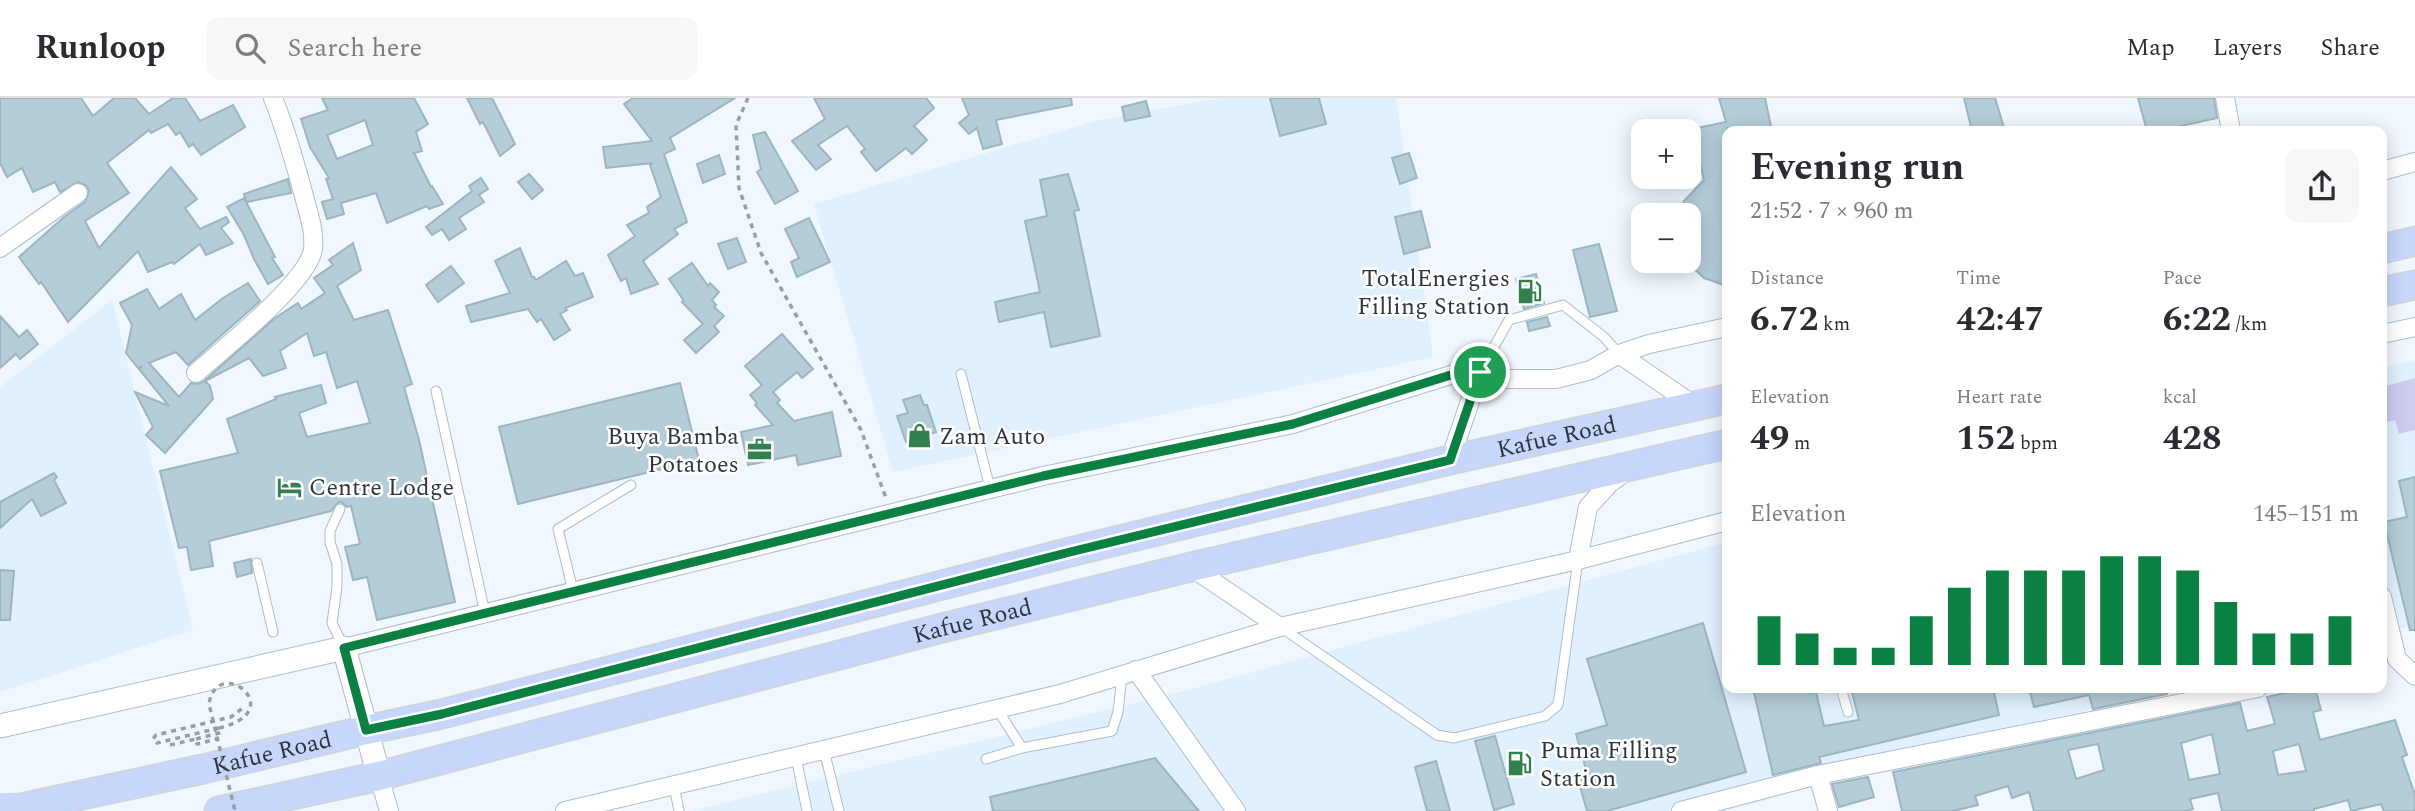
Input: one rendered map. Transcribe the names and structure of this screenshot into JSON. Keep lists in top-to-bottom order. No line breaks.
{"streets":{"main road":["Kafue Road"]},"places":{"fuel station":["TotalEnergies Filling Station","Puma Filling Station"],"shop":["Zam Auto"],"office":["Buya Bamba Potatoes"],"hotel":["Centre Lodge"]},"page":{"header":"Runloop","search":"Search here","nav":["Map","Layers","Share"],"map_buttons":["+","−"],"heading":["Evening run","21:52 · 7 × 960 m"],"stats":[["Distance","6.72 km"],["Time","42:47"],["Pace","6:22 /km"],["Elevation","49 m"],["Heart rate","152 bpm"],["kcal","428"]],"chart":["Elevation","145–151 m"]}}
